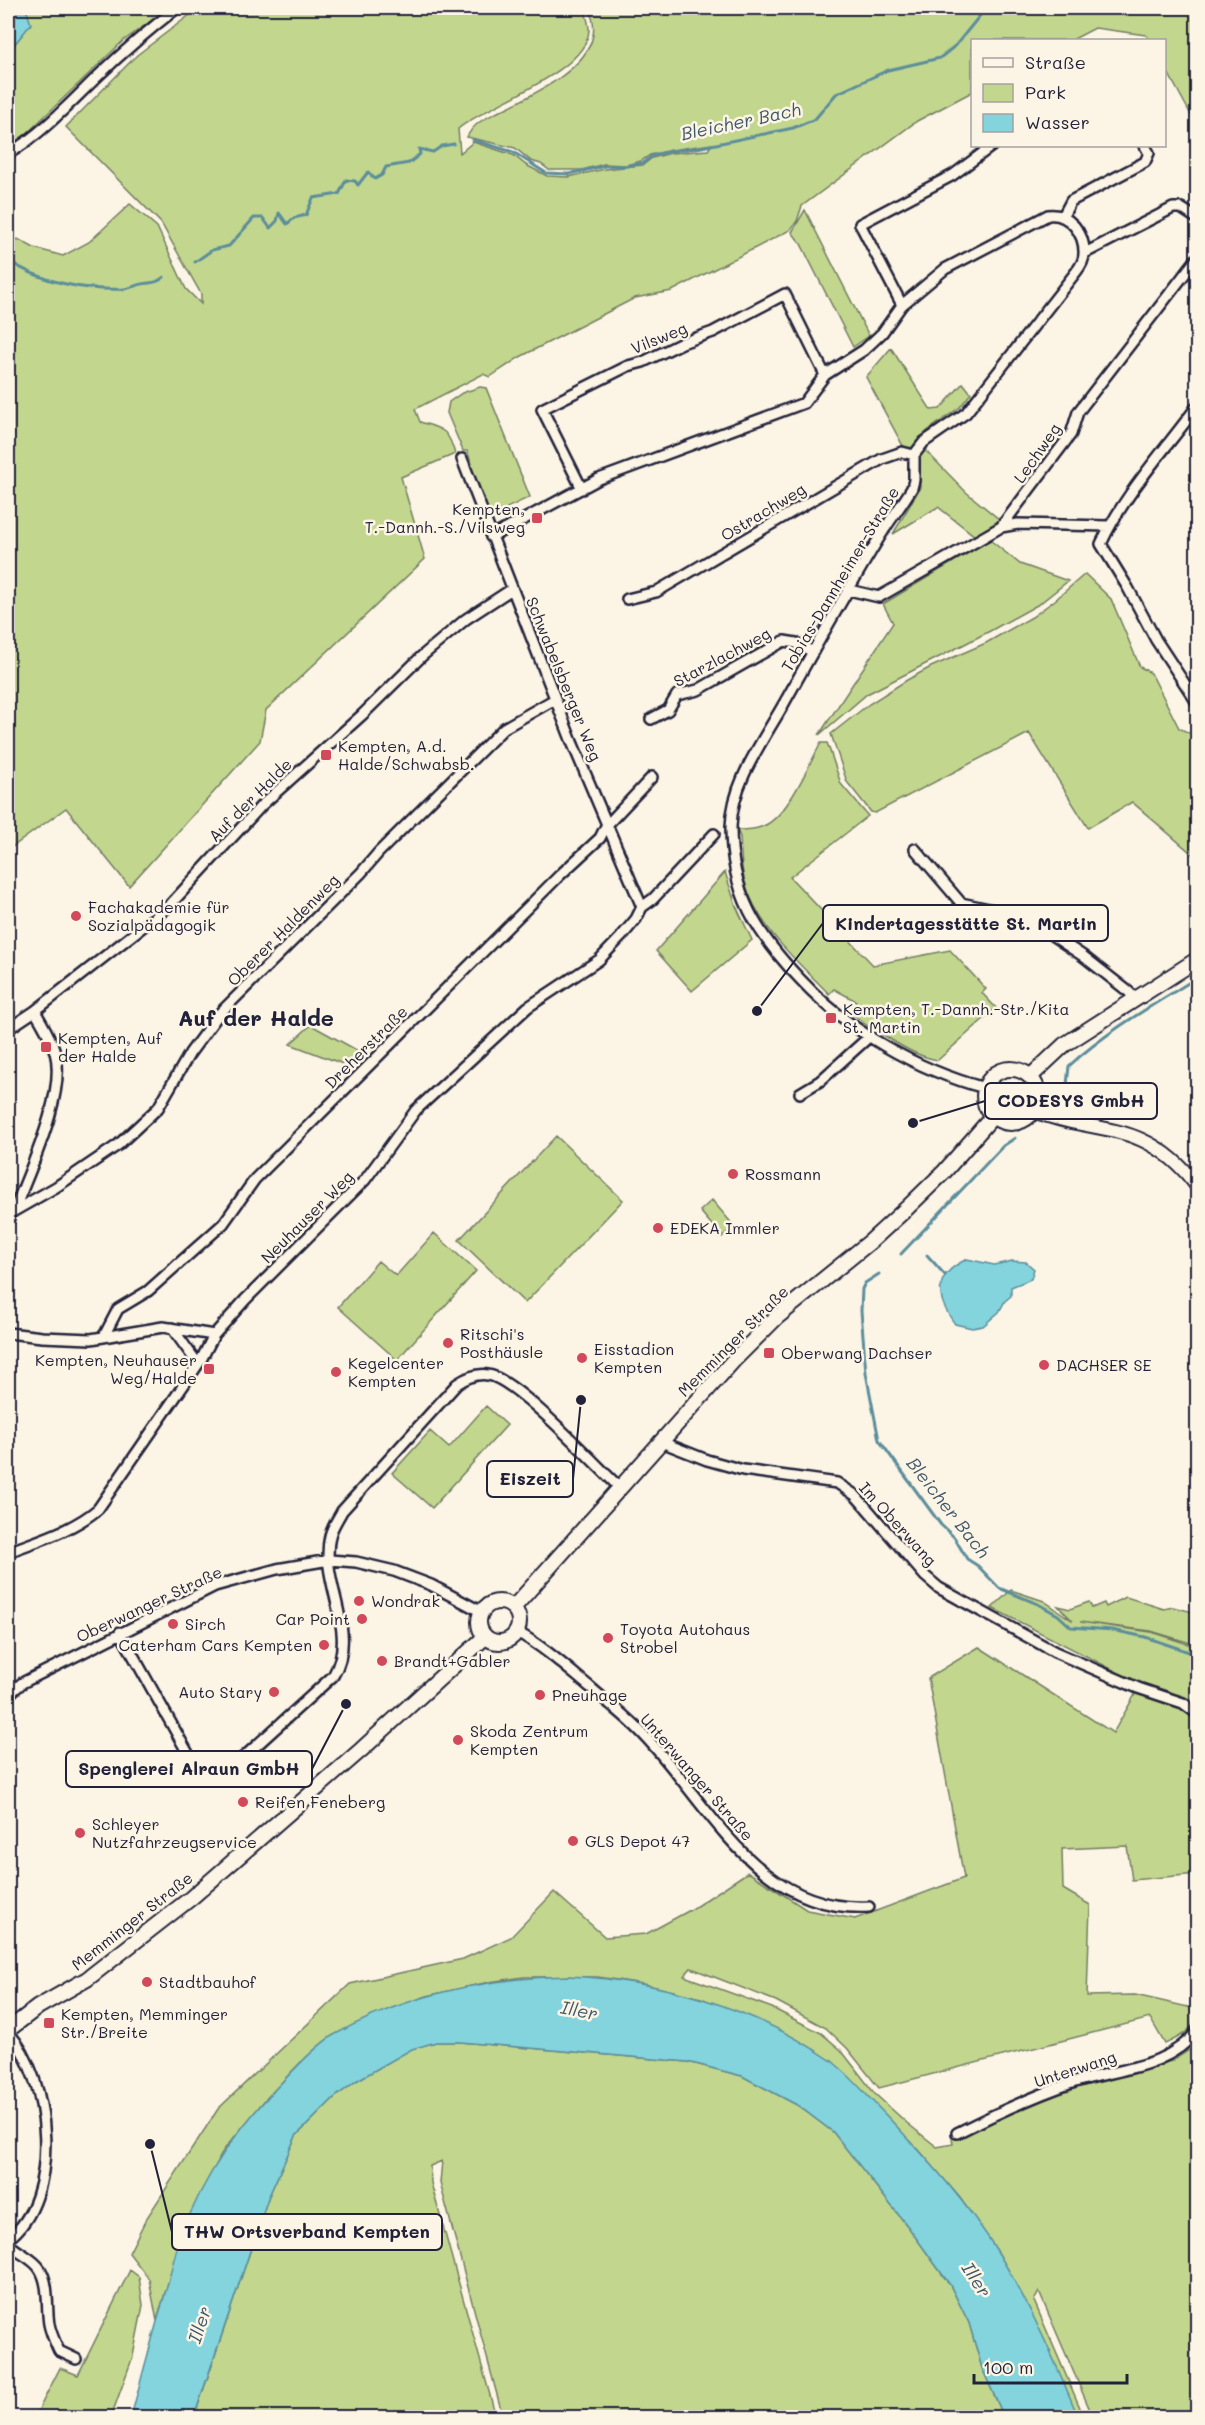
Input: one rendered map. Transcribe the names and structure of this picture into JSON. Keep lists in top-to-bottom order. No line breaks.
{"streets":{"main road":["Memminger Straße"],"street":["Vilsweg","Lechweg","Ostrachweg","Tobias-Dannheimer-Straße","Starzlachweg","Schwabelsberger Weg","Auf der Halde","Oberer Haldenweg","Dreherstraße","Neuhauser Weg","Im Oberwang","Oberwanger Straße","Unterwanger Straße","Unterwang"]},"crossings":[["Lechweg","Tobias-Dannheimer-Straße"],["Ostrachweg","Tobias-Dannheimer-Straße"],["Tobias-Dannheimer-Straße","Starzlachweg"],["Tobias-Dannheimer-Straße","Memminger Straße"],["Schwabelsberger Weg","Auf der Halde"],["Schwabelsberger Weg","Oberer Haldenweg"],["Schwabelsberger Weg","Dreherstraße"],["Schwabelsberger Weg","Neuhauser Weg"],["Memminger Straße","Im Oberwang"],["Memminger Straße","Oberwanger Straße"],["Memminger Straße","Unterwanger Straße"],["Oberwanger Straße","Unterwanger Straße"]],"districts":["Auf der Halde"],"water":["Bleicher Bach","Iller"],"places":{"transit":["Kempten, T.-Dannh.-S./Vilsweg","Kempten, A.d. Halde/Schwabsb.","Kempten, T.-Dannh.-Str./Kita St. Martin","Kempten, Auf der Halde","Oberwang Dachser","Kempten, Neuhauser Weg/Halde","Kempten, Memminger Str./Breite"],"other":["Fachakademie für Sozialpädagogik","Kindertagesstätte St. Martin","CODESYS GmbH","Rossmann","EDEKA Immler","Ritschi's Posthäusle","Eisstadion Kempten","DACHSER SE","Kegelcenter Kempten","Eiszeit","Wondrak","Car Point","Sirch","Toyota Autohaus Strobel","Caterham Cars Kempten","Brandt+Gabler","Auto Stary","Pneuhage","Spenglerei Alraun GmbH","Skoda Zentrum Kempten","Reifen Feneberg","Schleyer Nutzfahrzeugservice","GLS Depot 47","Stadtbauhof","THW Ortsverband Kempten"]},"legend":["Straße","Park","Wasser"],"scale_bar":"100 m"}
